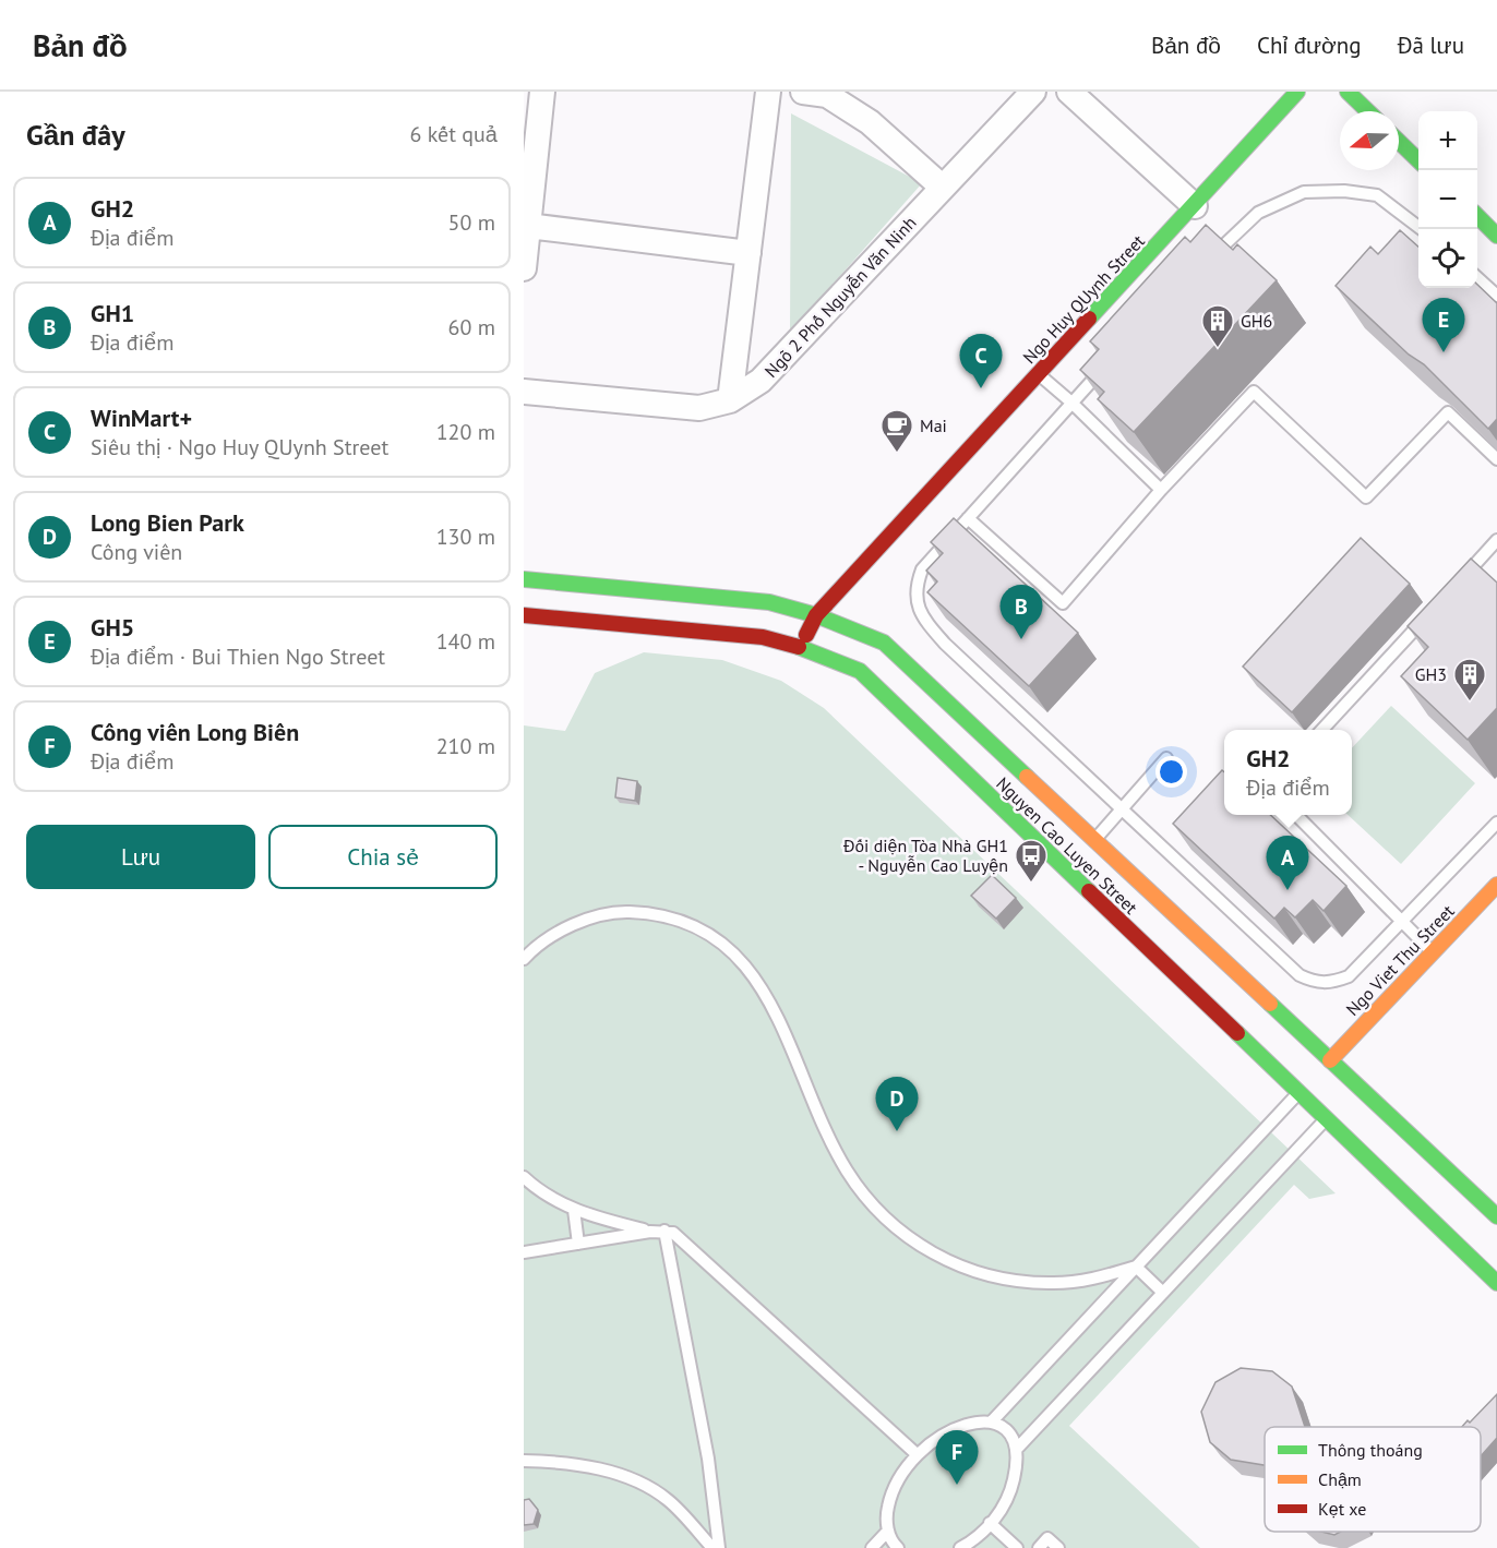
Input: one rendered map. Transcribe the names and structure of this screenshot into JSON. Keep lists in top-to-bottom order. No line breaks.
{"streets":{"street":["Ngõ 2 Phố Nguyễn Văn Ninh","Ngo Huy QUynh Street","Nguyen Cao Luyen Street","Ngo Viet Thu Street"]},"crossings":[["Ngo Huy QUynh Street","Nguyen Cao Luyen Street"],["Nguyen Cao Luyen Street","Ngo Viet Thu Street"]],"places":{"building":["GH6","GH3"],"cafe":["Mai"],"bus stop":["Đối diện Tòa Nhà GH1 - Nguyễn Cao Luyện"]},"legend":["Thông thoáng","Chậm","Kẹt xe"],"north":"left","page":{"header":"Bản đồ","nav":["Bản đồ","Chỉ đường","Đã lưu"],"heading":["Gần đây","6 kết quả"],"map_buttons":["+","−"],"list":[{"mark":"A","name":"GH2","note":"Địa điểm","value":"50 m"},{"mark":"B","name":"GH1","note":"Địa điểm","value":"60 m"},{"mark":"C","name":"WinMart+","note":"Siêu thị · Ngo Huy QUynh Street","value":"120 m"},{"mark":"D","name":"Long Bien Park","note":"Công viên","value":"130 m"},{"mark":"E","name":"GH5","note":"Địa điểm · Bui Thien Ngo Street","value":"140 m"},{"mark":"F","name":"Công viên Long Biên","note":"Địa điểm","value":"210 m"}],"pins":["E","C","B","A","D","F"],"popup":["GH2","Địa điểm"],"buttons":["Lưu","Chia sẻ"]}}
